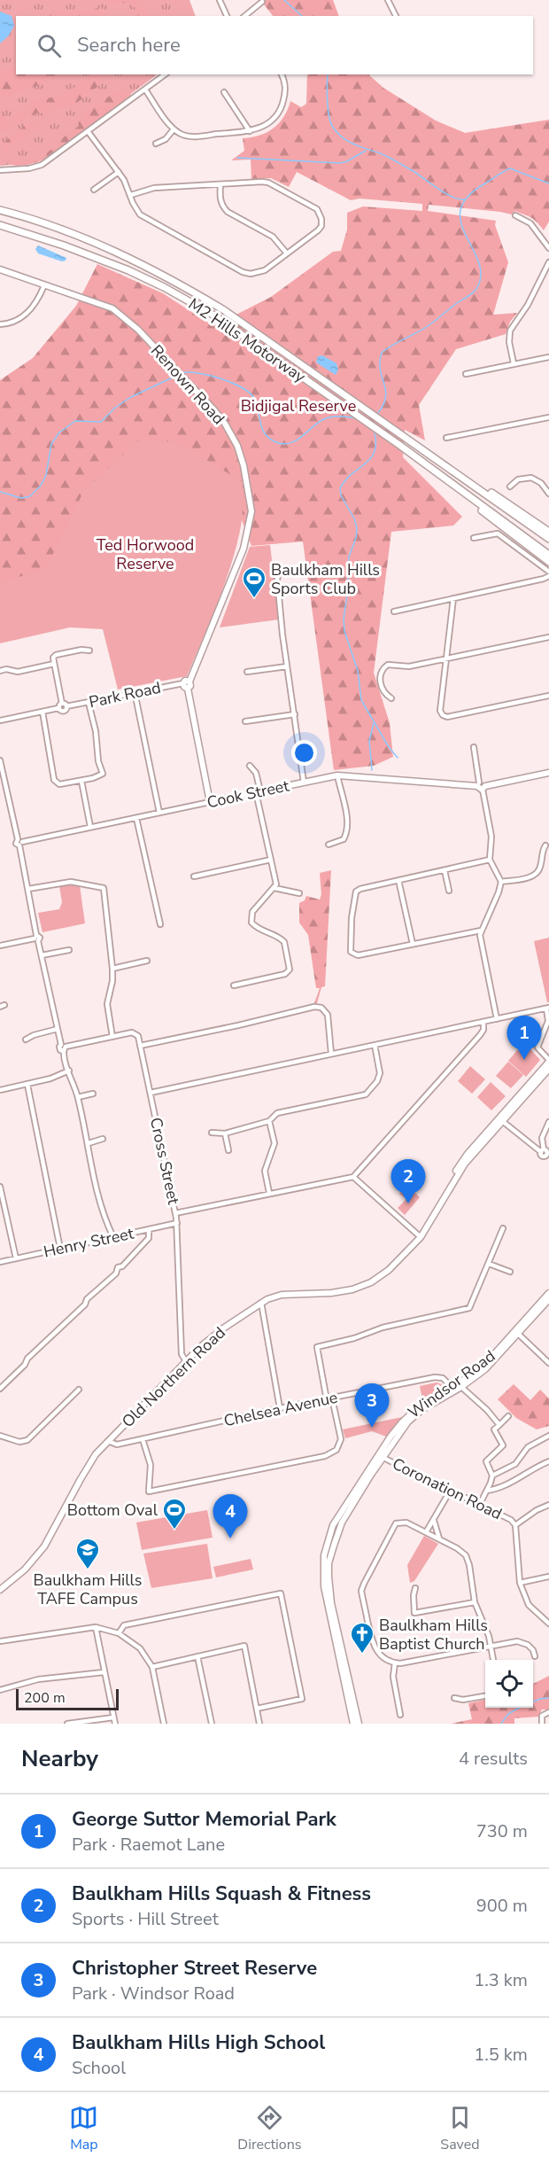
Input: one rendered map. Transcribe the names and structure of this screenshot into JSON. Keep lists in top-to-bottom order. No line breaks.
{"streets":{"highway":["M2 Hills Motorway"],"main road":["Renown Road","Cook Street","Old Northern Road","Windsor Road"],"street":["Park Road","Cross Street","Henry Street","Chelsea Avenue","Coronation Road"]},"crossings":[["Renown Road","Park Road"],["Cross Street","Henry Street"],["Cross Street","Old Northern Road"],["Old Northern Road","Chelsea Avenue"],["Windsor Road","Chelsea Avenue"],["Windsor Road","Coronation Road"]],"parks":["Bidjigal Reserve","Ted Horwood Reserve"],"places":{"sports":["Baulkham Hills Sports Club","Bottom Oval"],"school or university":["Baulkham Hills TAFE Campus"],"church":["Baulkham Hills Baptist Church"]},"scale_bar":"200 m","page":{"search":"Search here","pins":["1","2","3","4"],"scale":"200 m","heading":["Nearby","4 results"],"list":[{"mark":"1","name":"George Suttor Memorial Park","note":"Park · Raemot Lane","value":"730 m"},{"mark":"2","name":"Baulkham Hills Squash & Fitness","note":"Sports · Hill Street","value":"900 m"},{"mark":"3","name":"Christopher Street Reserve","note":"Park · Windsor Road","value":"1.3 km"},{"mark":"4","name":"Baulkham Hills High School","note":"School","value":"1.5 km"}],"nav":["Map","Directions","Saved"]}}
